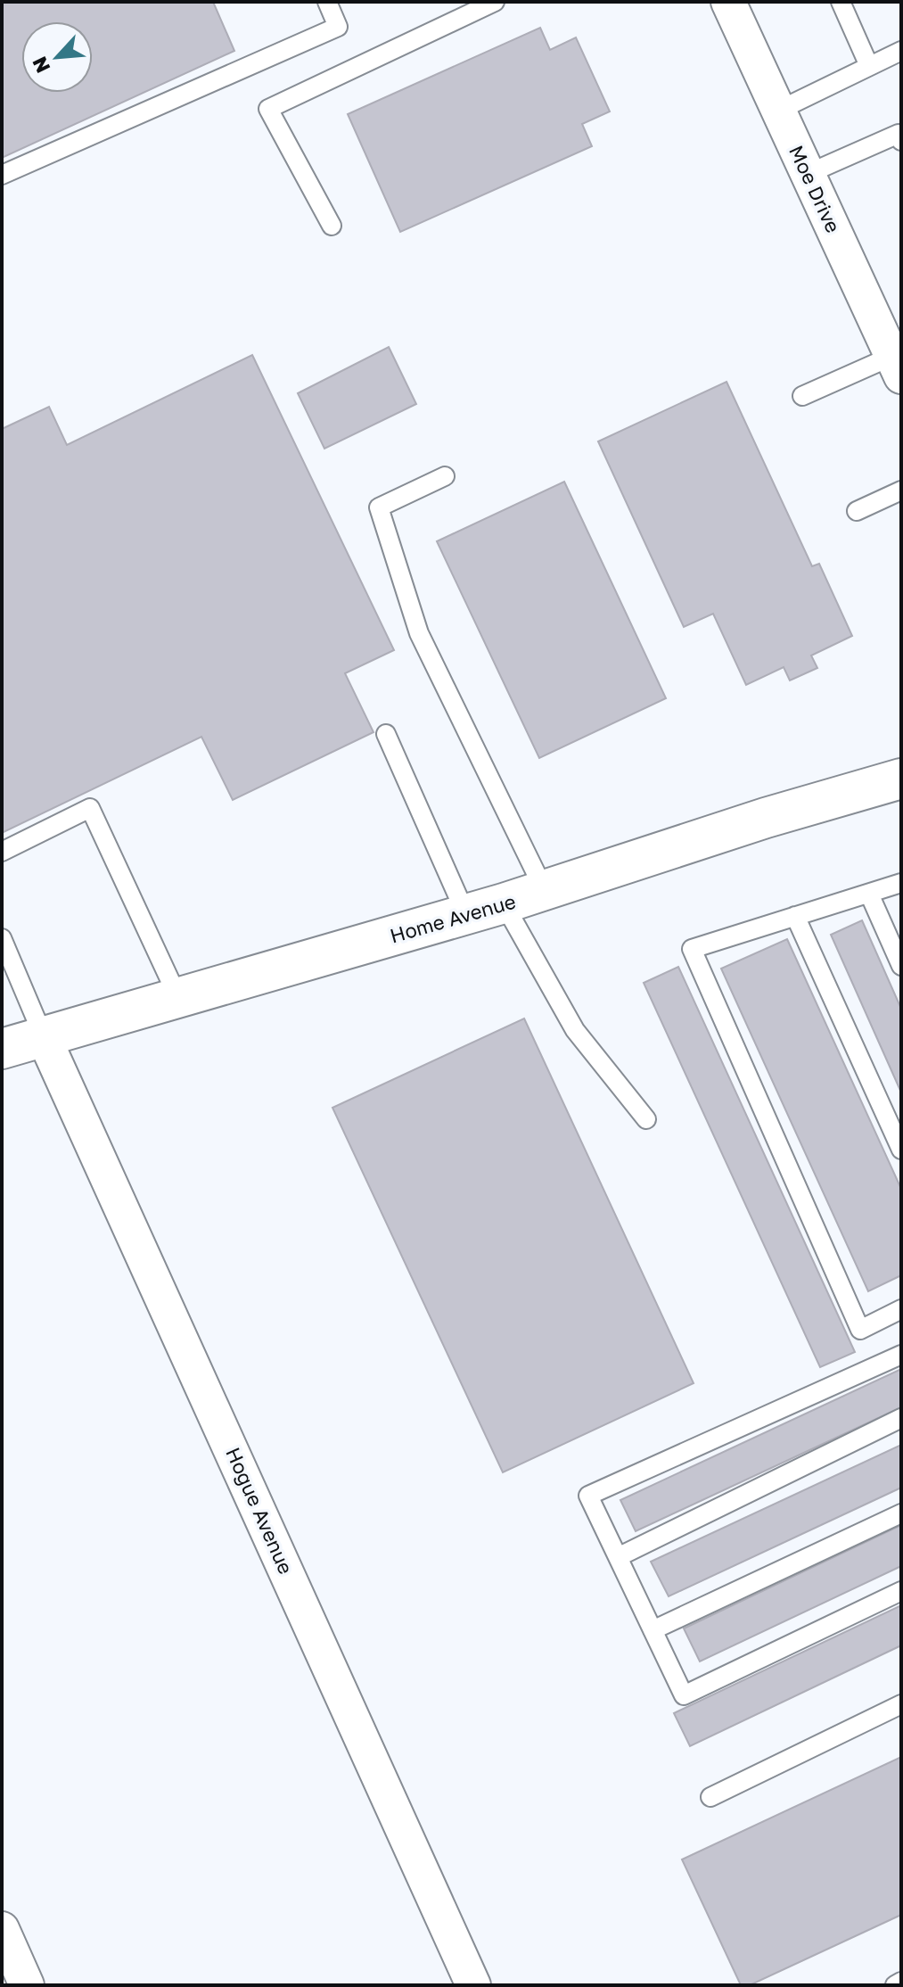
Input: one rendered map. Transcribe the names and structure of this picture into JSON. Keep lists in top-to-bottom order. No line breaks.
{"streets":{"street":["Moe Drive","Home Avenue","Hogue Avenue"]},"crossings":[["Home Avenue","Hogue Avenue"]],"north":"bottom left"}
